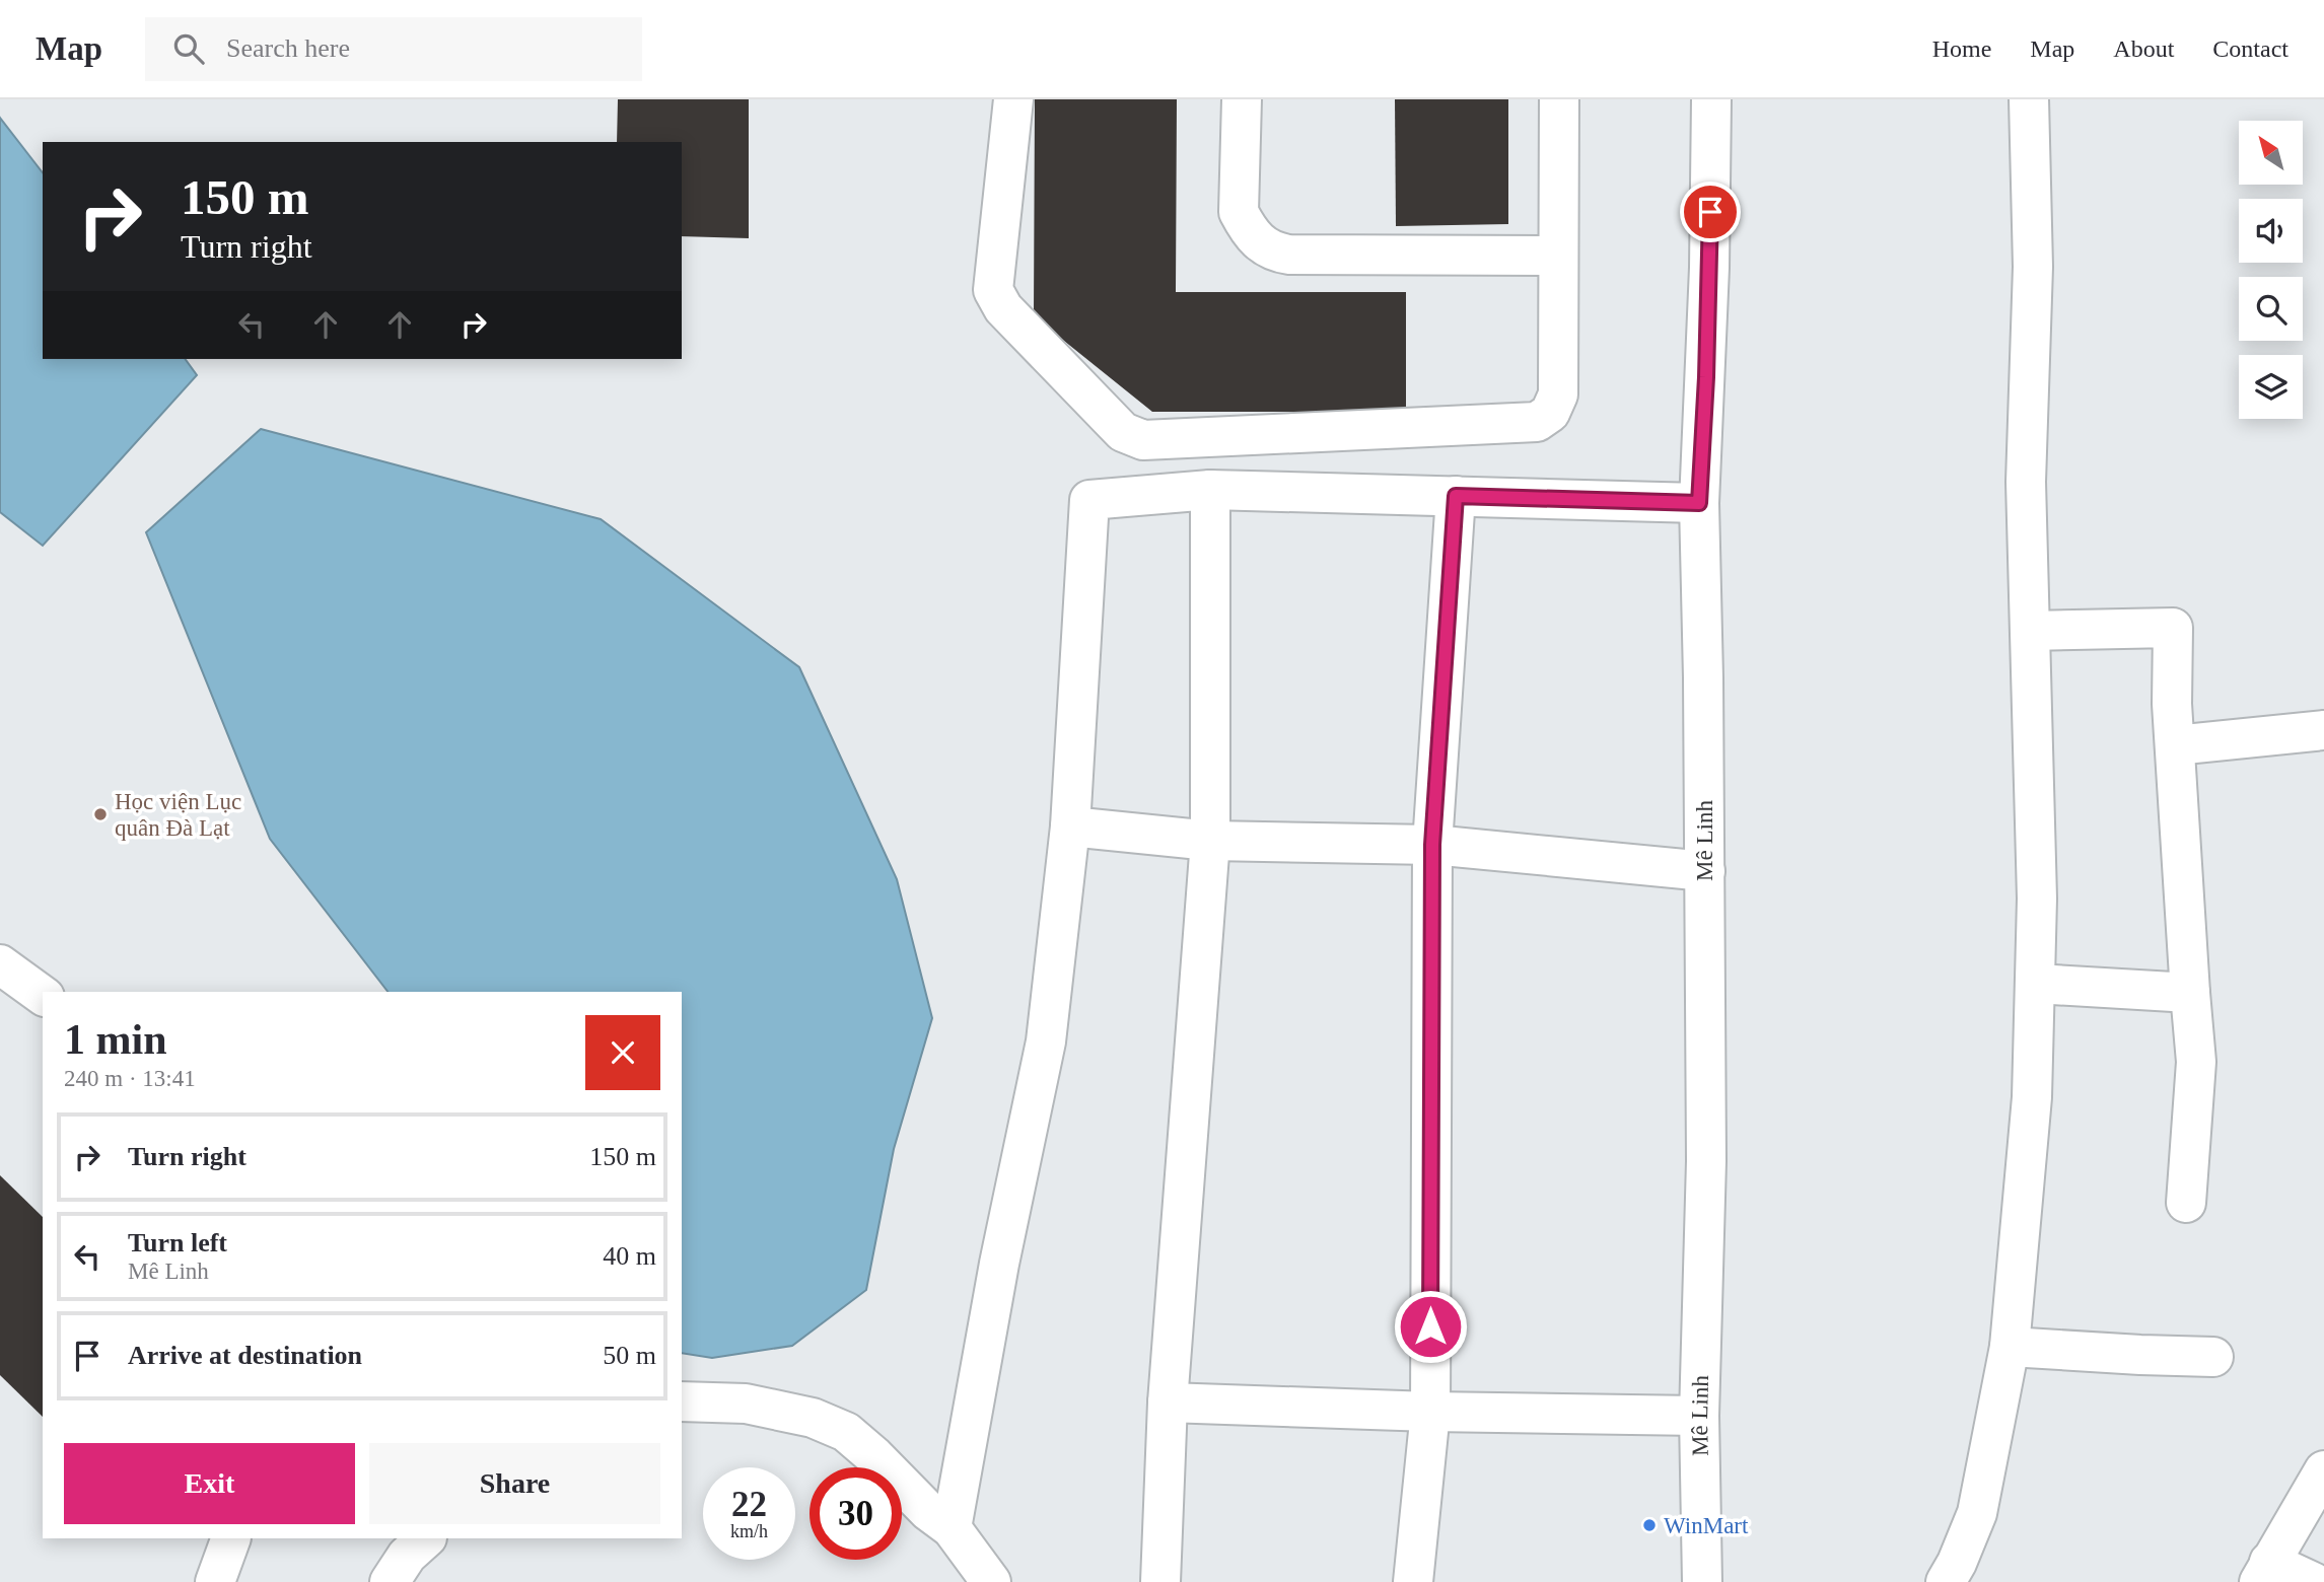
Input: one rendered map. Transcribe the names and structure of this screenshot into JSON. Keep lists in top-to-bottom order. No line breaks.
{"streets":{"street":["Mê Linh"]},"places":["Học viện Lục quân Đà Lạt","WinMart"],"north":"top left","page":{"header":"Map","search":"Search here","nav":["Home","Map","About","Contact"],"turn":["150 m","Turn right"],"heading":["1 min","240 m · 13:41"],"list":[{"name":"Turn right","value":"150 m"},{"name":"Turn left","note":"Mê Linh","value":"40 m"},{"name":"Arrive at destination","value":"50 m"}],"buttons":["Exit","Share"],"speed":"22 km/h","limit":"30"}}
